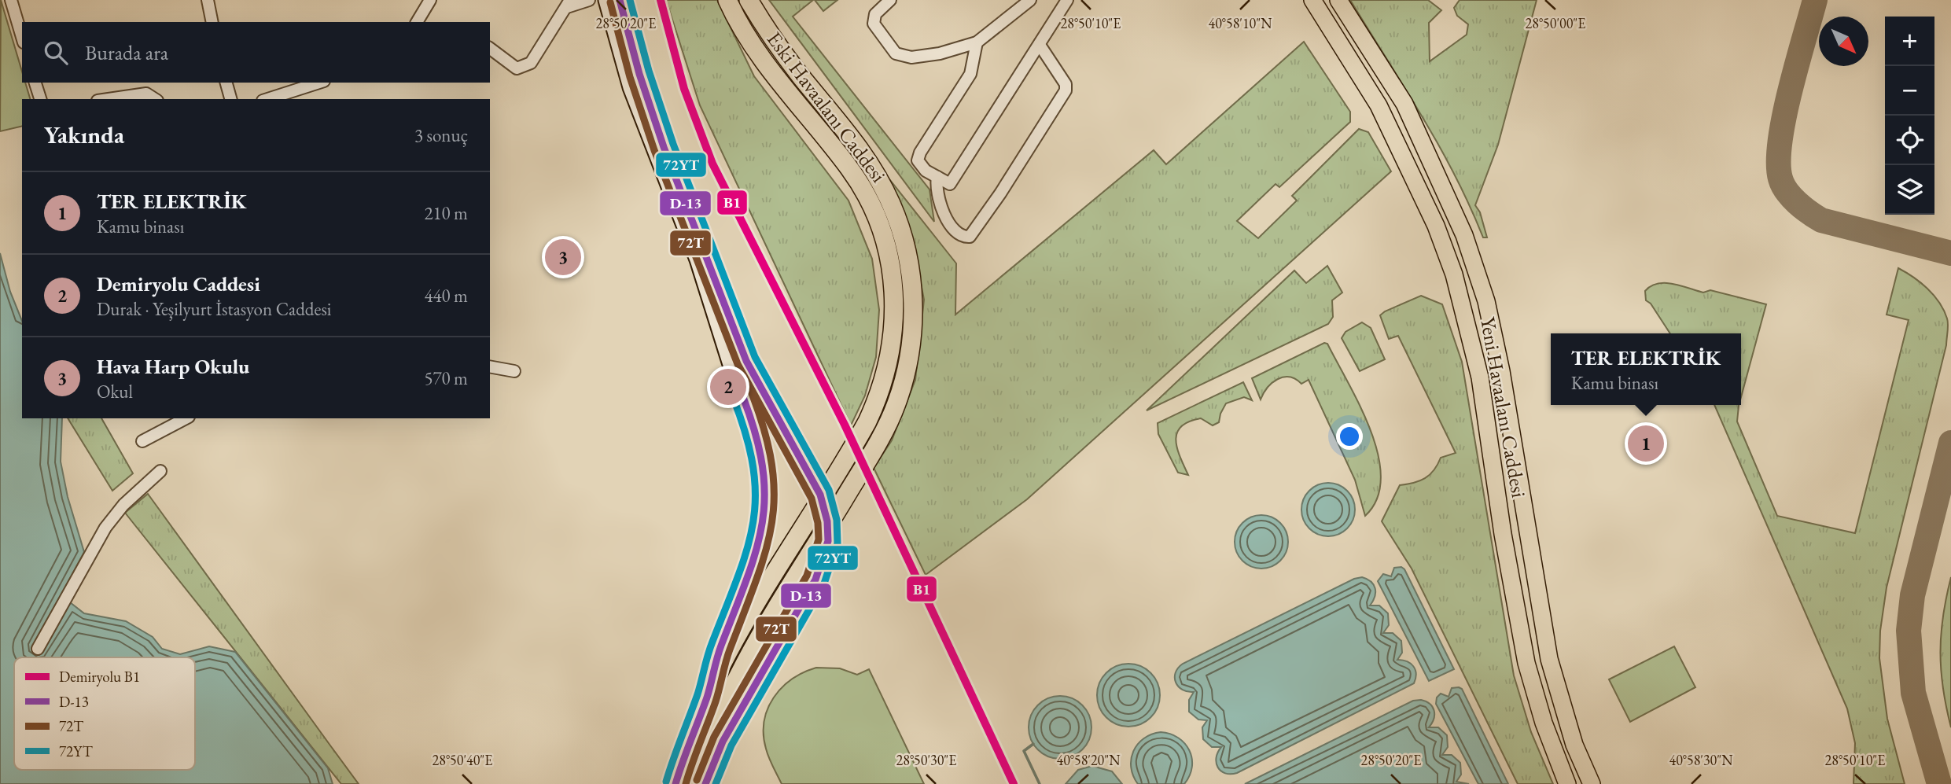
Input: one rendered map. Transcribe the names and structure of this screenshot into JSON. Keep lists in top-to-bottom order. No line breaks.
{"streets":{"highway":["Eski Havaalanı Caddesi"],"main road":["Yeni Havaalanı Caddesi"]},"lines":["rail line B1","transit line D-13","transit line 72YT","transit line 72T"],"legend":["Demiryolu B1","D-13","72T","72YT"],"north":"bottom right","page":{"map_buttons":["+","−"],"search":"Burada ara","heading":["Yakında","3 sonuç"],"list":[{"mark":"1","name":"TER ELEKTRİK","note":"Kamu binası","value":"210 m"},{"mark":"2","name":"Demiryolu Caddesi","note":"Durak · Yeşilyurt İstasyon Caddesi","value":"440 m"},{"mark":"3","name":"Hava Harp Okulu","note":"Okul","value":"570 m"}],"pins":["3","2","1"],"popup":["TER ELEKTRİK","Kamu binası"]},"coordinates":["28°50'20\"E","28°50'10\"E","40°58'10\"N","28°50'00\"E","40°58'20\"N","28°50'40\"E","28°50'30\"E","40°58'30\"N"]}
